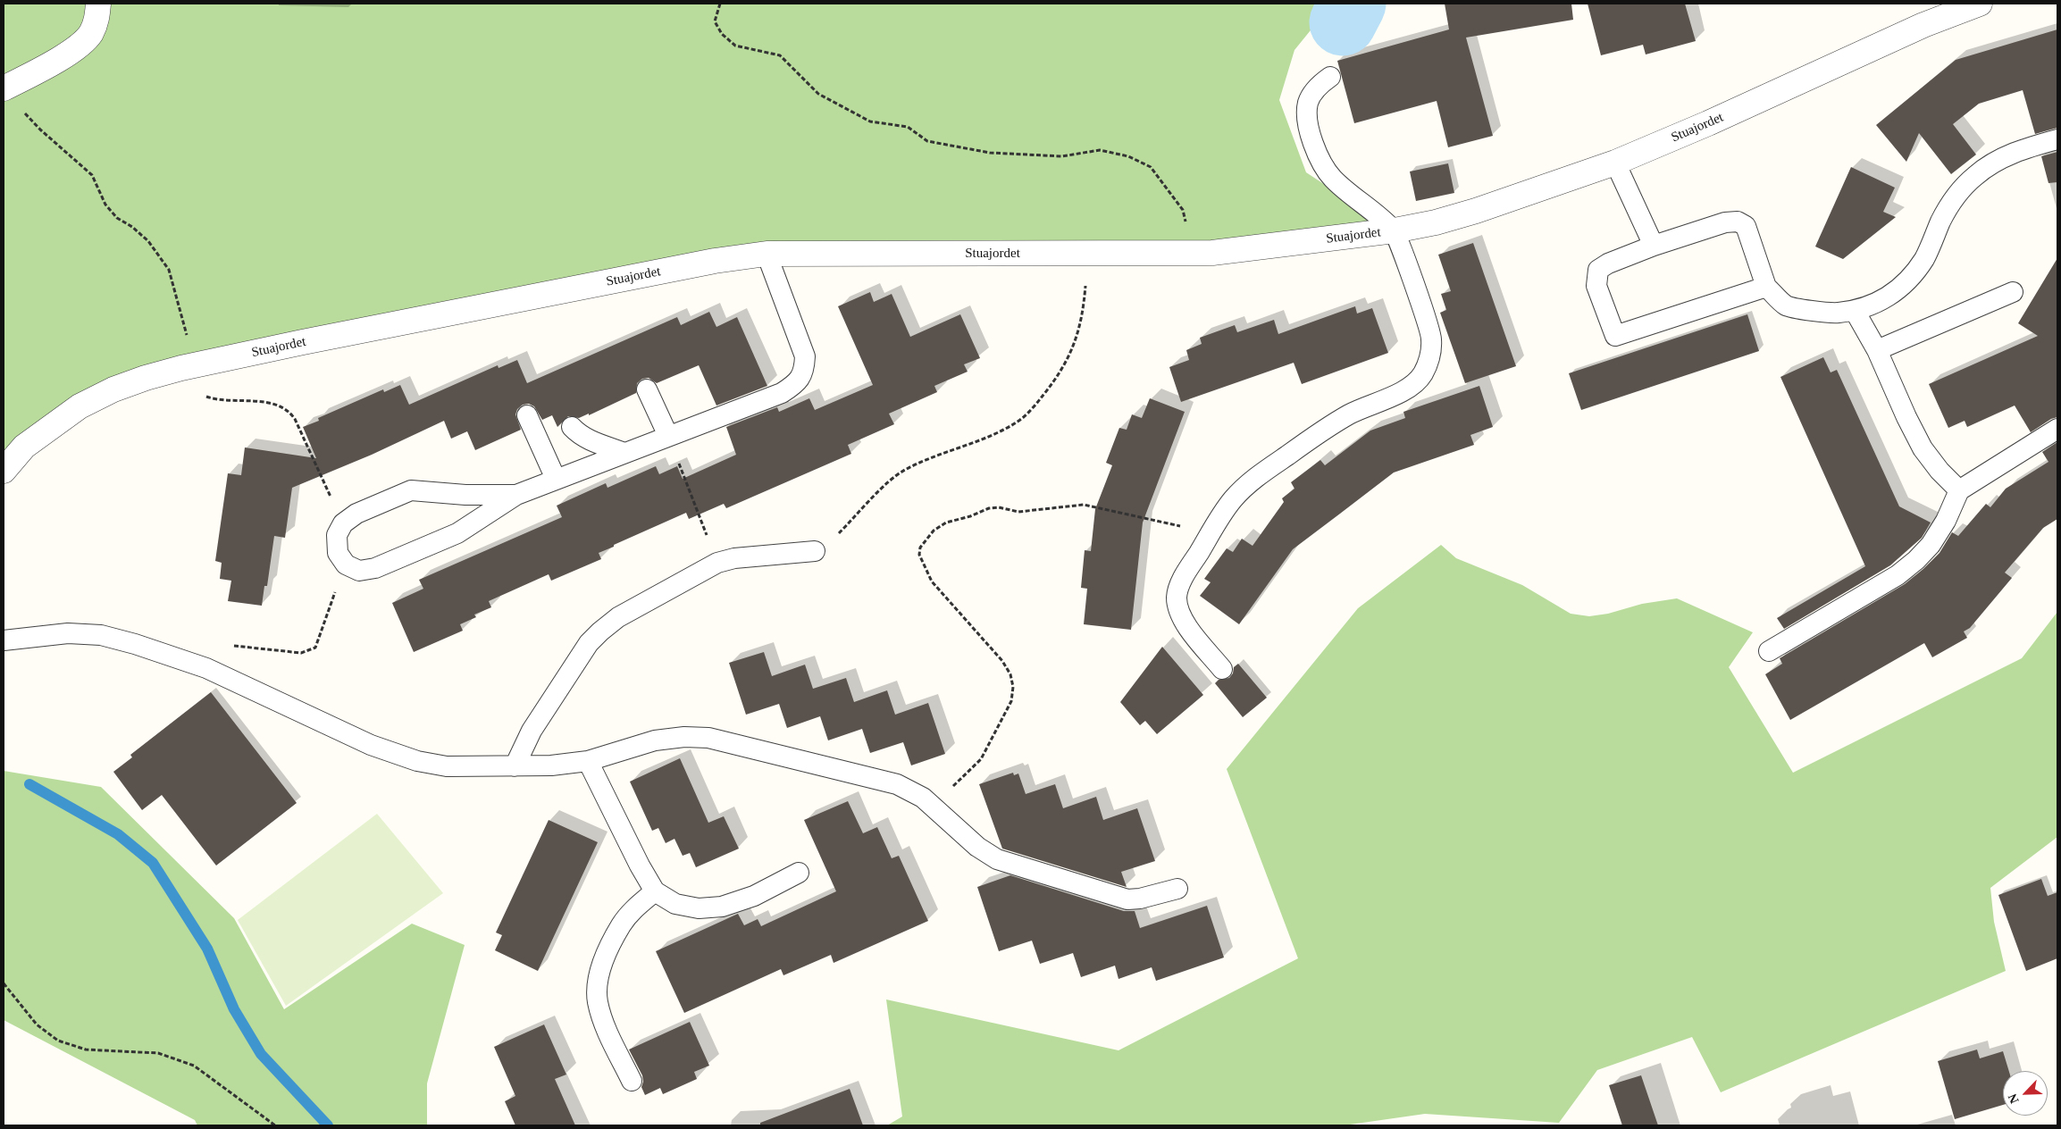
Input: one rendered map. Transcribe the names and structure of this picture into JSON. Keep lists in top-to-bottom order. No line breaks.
{"streets":{"street":["Stuajordet"]},"north":"bottom left"}
